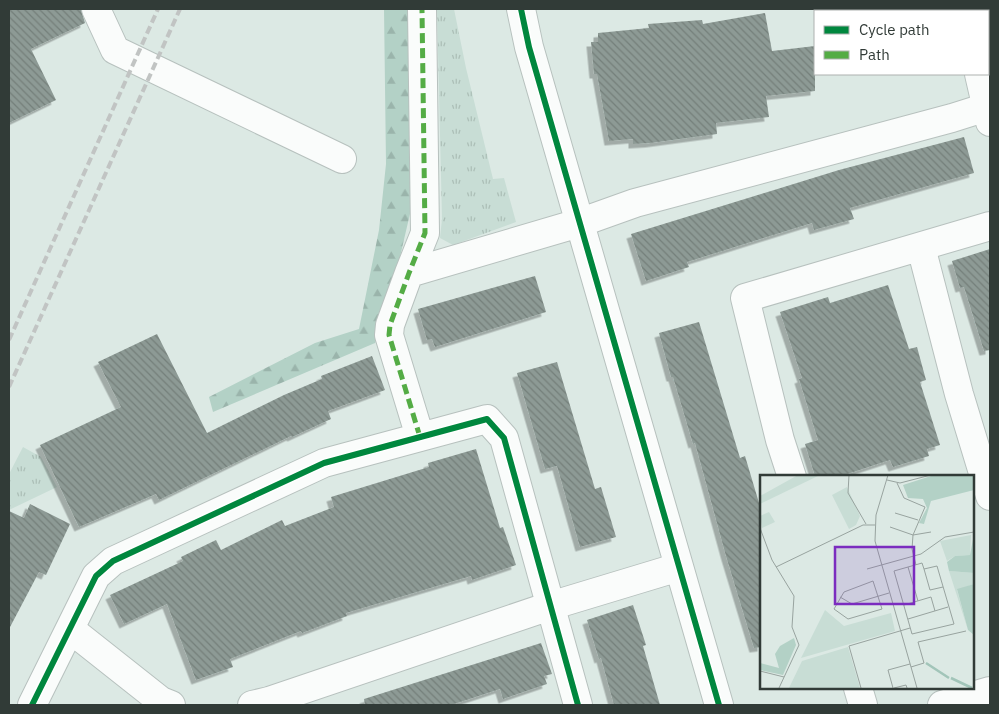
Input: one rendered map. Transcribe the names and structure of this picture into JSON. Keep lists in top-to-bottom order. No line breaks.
{"legend":["Cycle path","Path"]}
